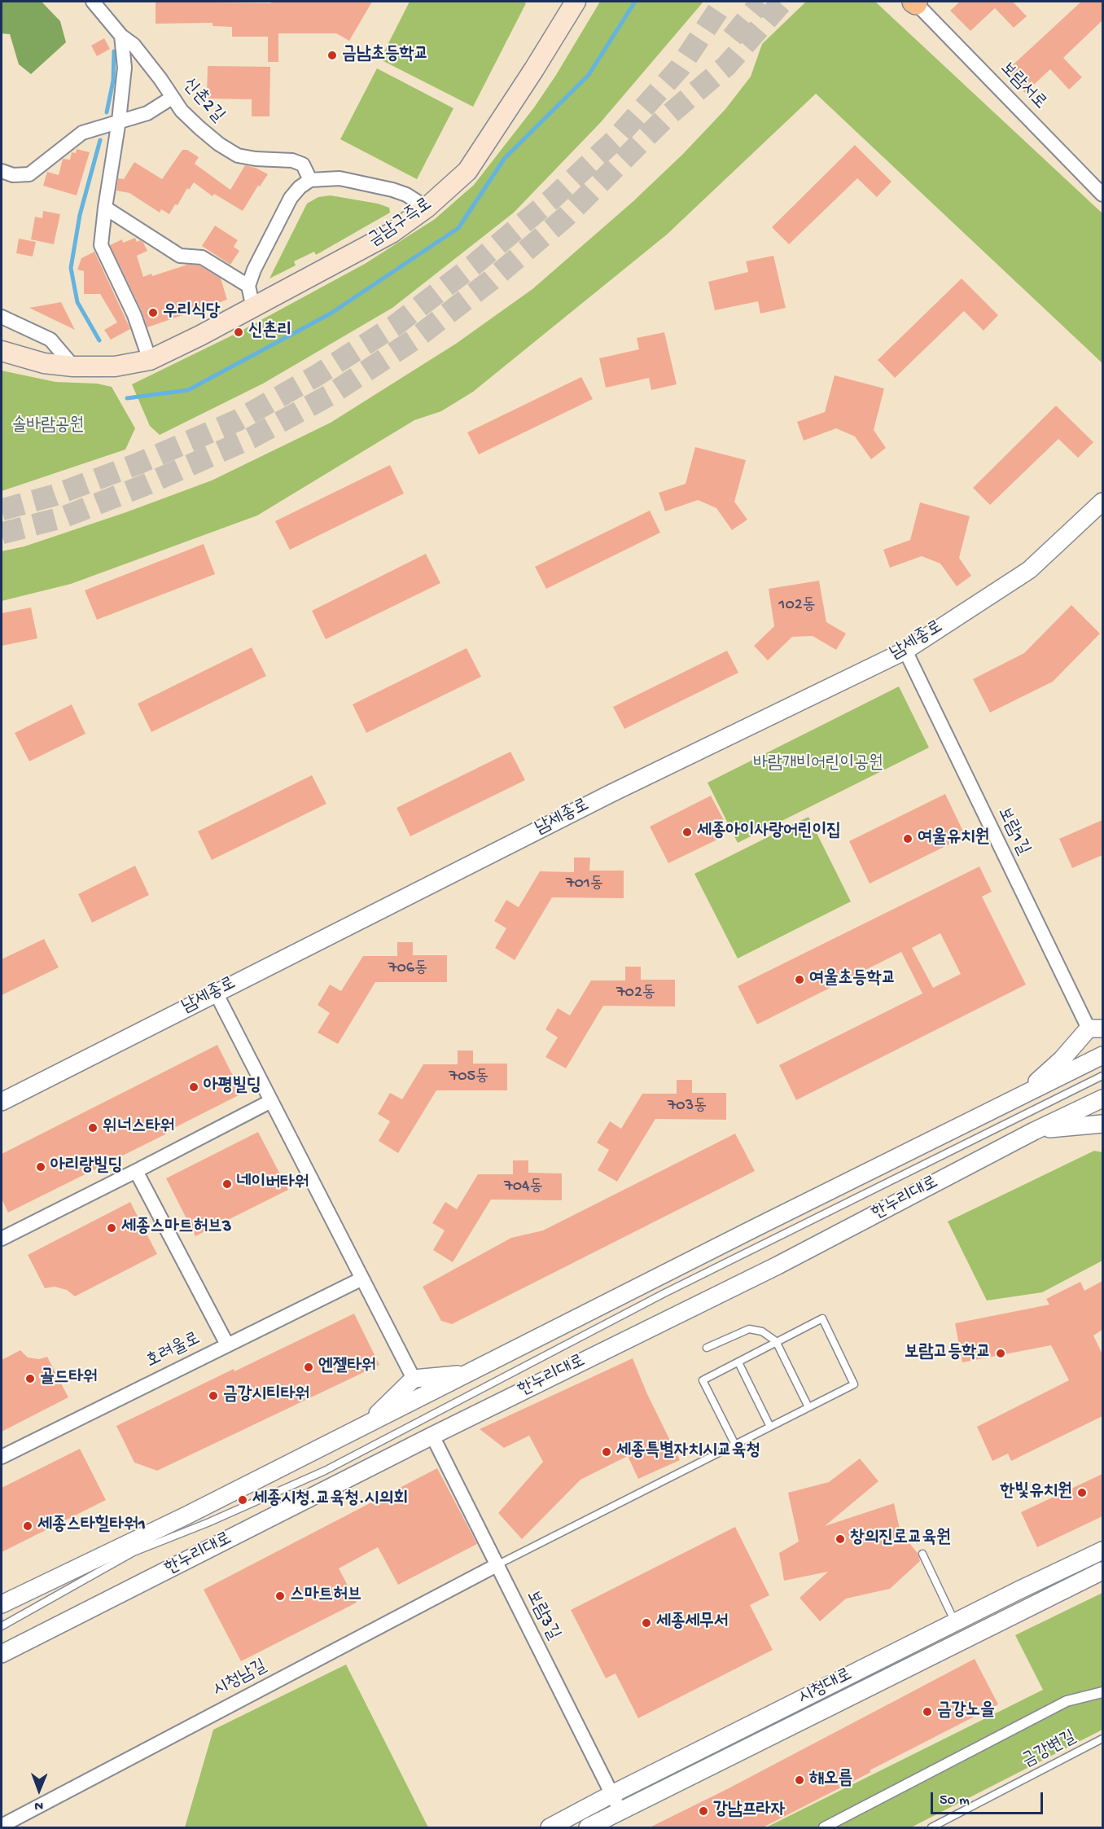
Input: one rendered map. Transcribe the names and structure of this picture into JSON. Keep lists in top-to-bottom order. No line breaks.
{"streets":{"main road":["금남구즉로"],"street":["보람서로","신촌2길","남세종로","보람1길","한누리대로","호려울로","보람3길","시청남길","시청대로"],"lane":["금강변길"]},"crossings":[["남세종로","보람1길"],["한누리대로","보람3길"],["보람3길","시청남길"],["보람3길","시청대로"]],"parks":["솔바람공원","바람개비어린이공원"],"places":["금남초등학교","우리식당","신촌리","세종아이사랑어린이집","여울유치원","여울초등학교","아평빌딩","위너스타워","아리랑빌딩","네이버타워","세종스마트허브3","보람고등학교","엔젤타워","골드타워","금강시티타워","세종특별자치시교육청","한빛유치원","세종시청.교육청.시의회","세종스타힐타워1","창의진로교육원","스마트허브","세종세무서","금강노을","해오름","강남프라자"],"house_numbers":["102동","701동","706동","702동","705동","703동","704동"],"scale_bar":"50 m","north":"bottom"}
